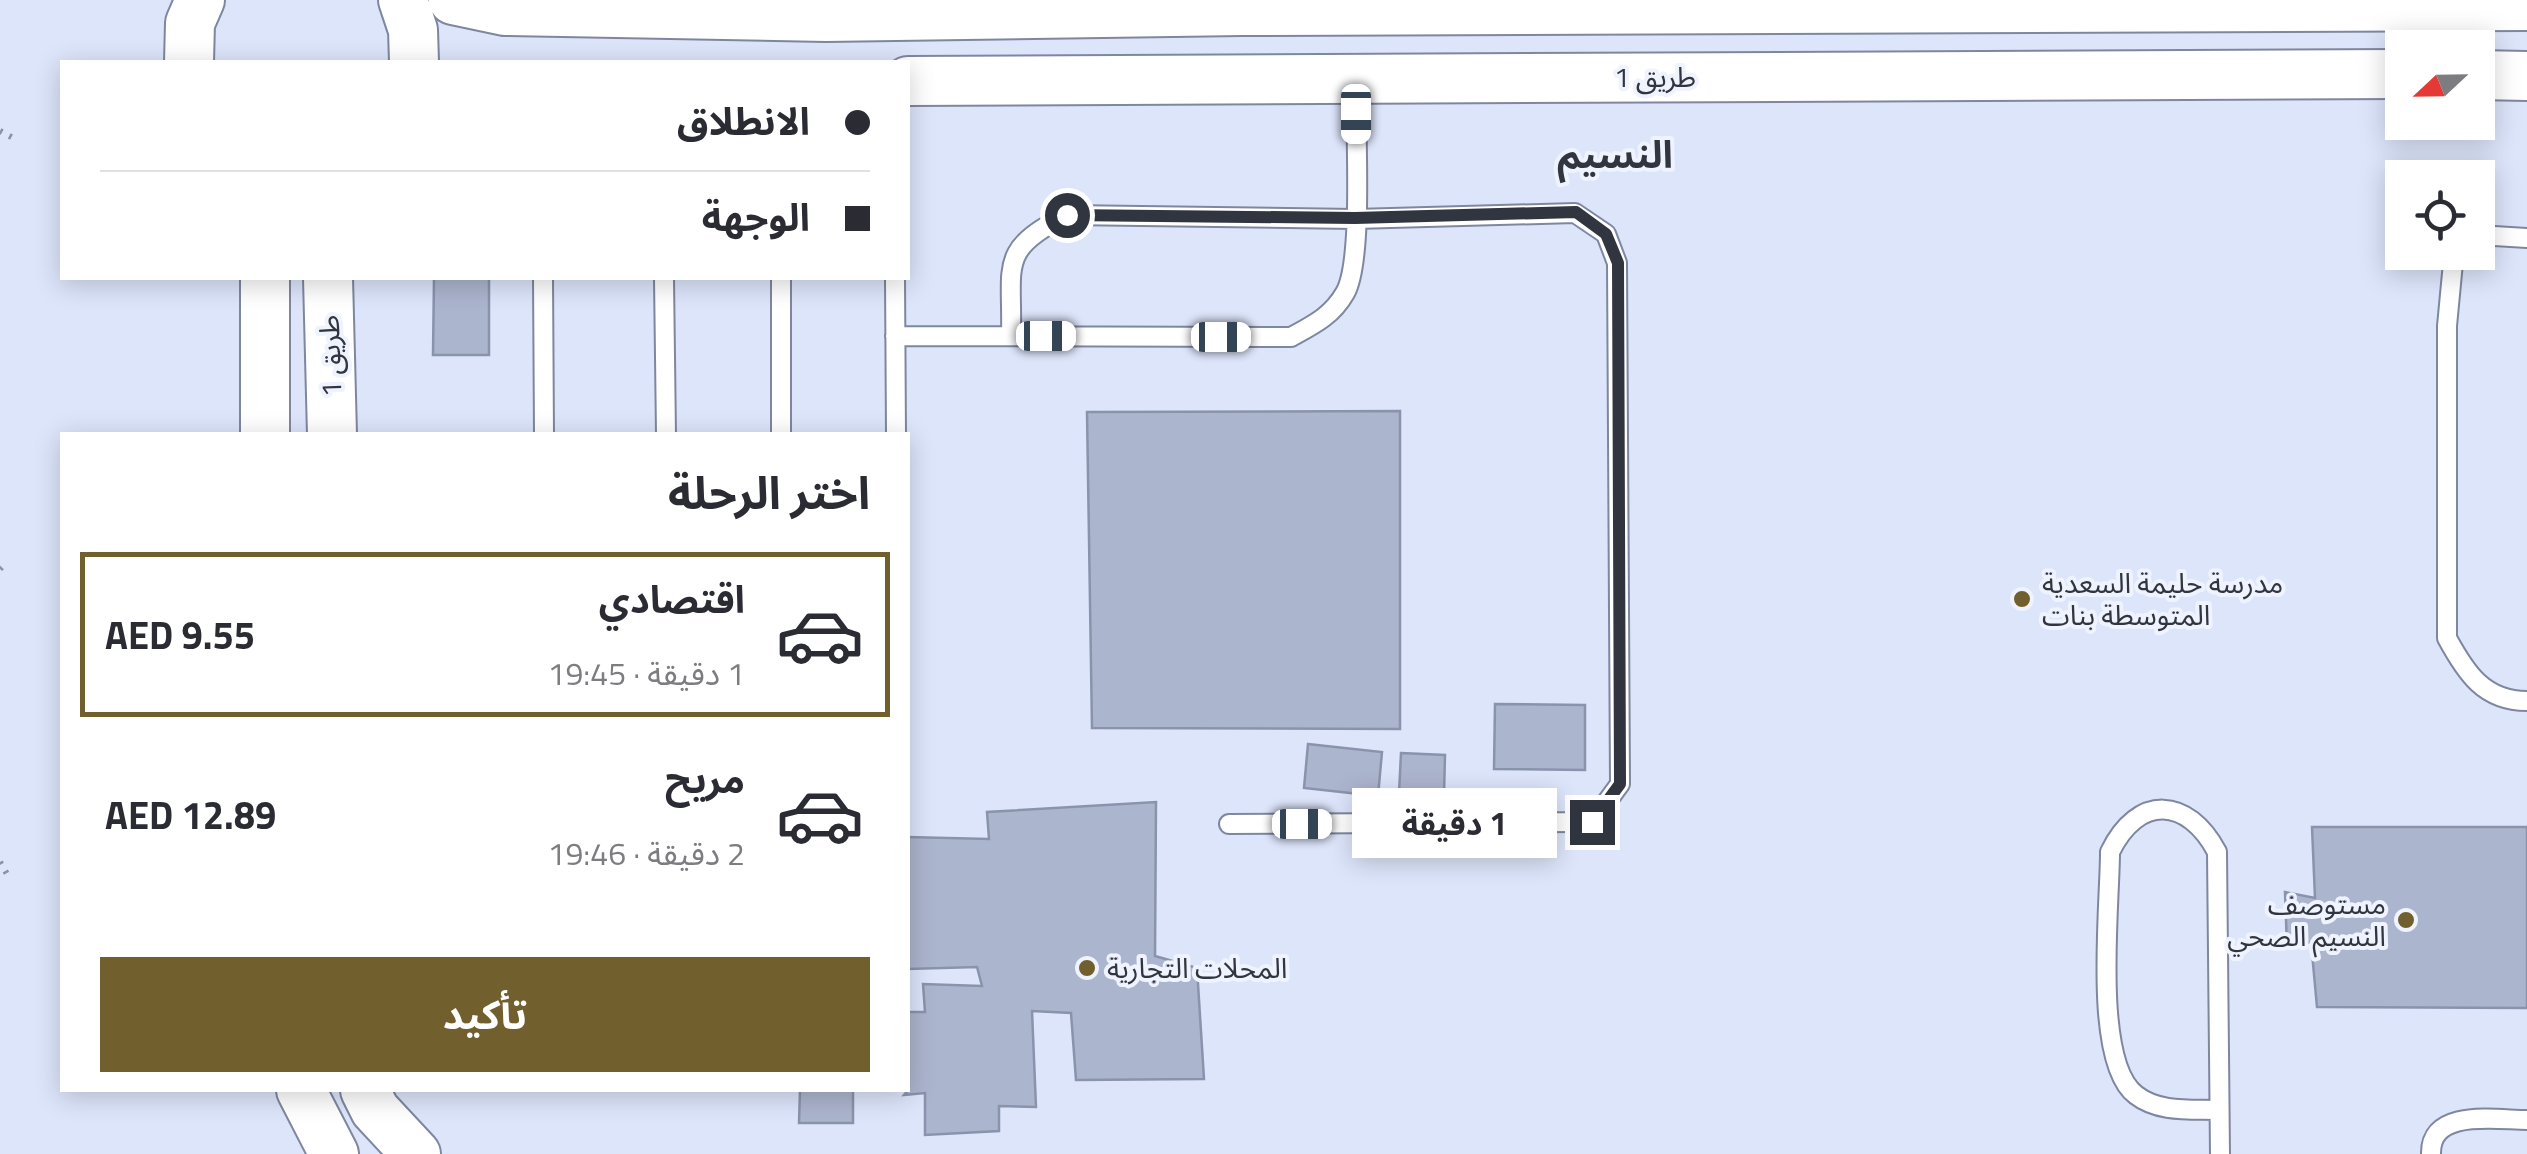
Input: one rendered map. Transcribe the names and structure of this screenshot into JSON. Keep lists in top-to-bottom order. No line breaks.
{"streets":{"street":["طريق 1"]},"districts":["النسيم"],"places":["مدرسة حليمة السعدية المتوسطة بنات","مستوصف النسيم الصحي","المحلات التجارية"],"north":"left","page":{"banner":["الانطلاق","الوجهة"],"heading":"اختر الرحلة","list":[{"name":"اقتصادي","note":"1 دقيقة · 19:45","value":"AED 9.55"},{"name":"مريح","note":"2 دقيقة · 19:46","value":"AED 12.89"}],"bubble":"1 دقيقة","buttons":"تأكيد"}}
